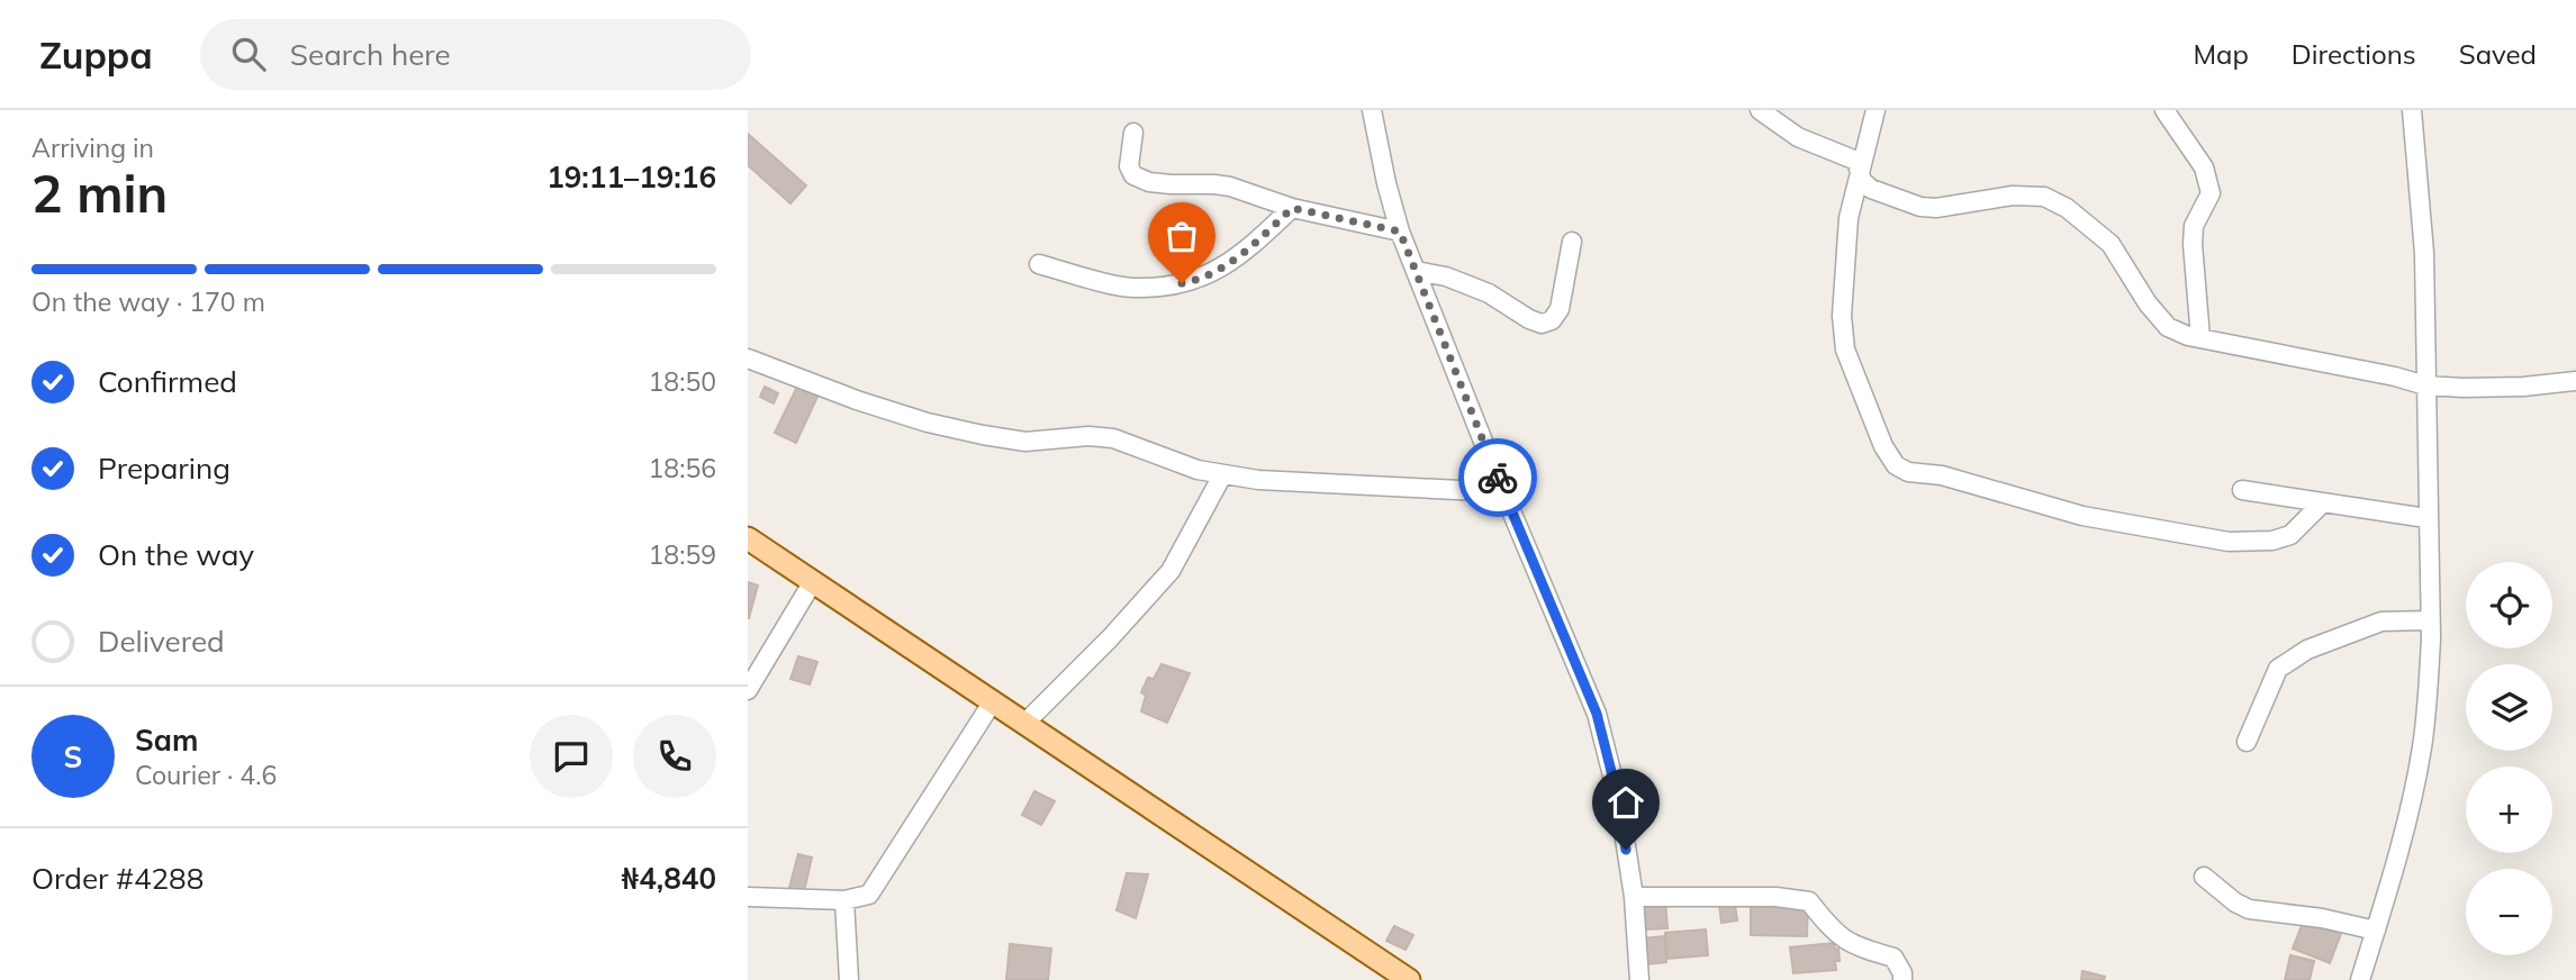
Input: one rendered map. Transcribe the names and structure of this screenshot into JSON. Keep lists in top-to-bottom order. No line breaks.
{"page":{"header":"Zuppa","search":"Search here","nav":["Map","Directions","Saved"],"heading":["2 min","Arriving in","19:11–19:16"],"panel":["Sam","Courier · 4.6","Order #4288","₦4,840"],"bar":"On the way · 170 m","list":[["Confirmed","18:50"],["Preparing","18:56"],["On the way","18:59"],"Delivered"],"map_buttons":["+","−"],"round":"S"}}
